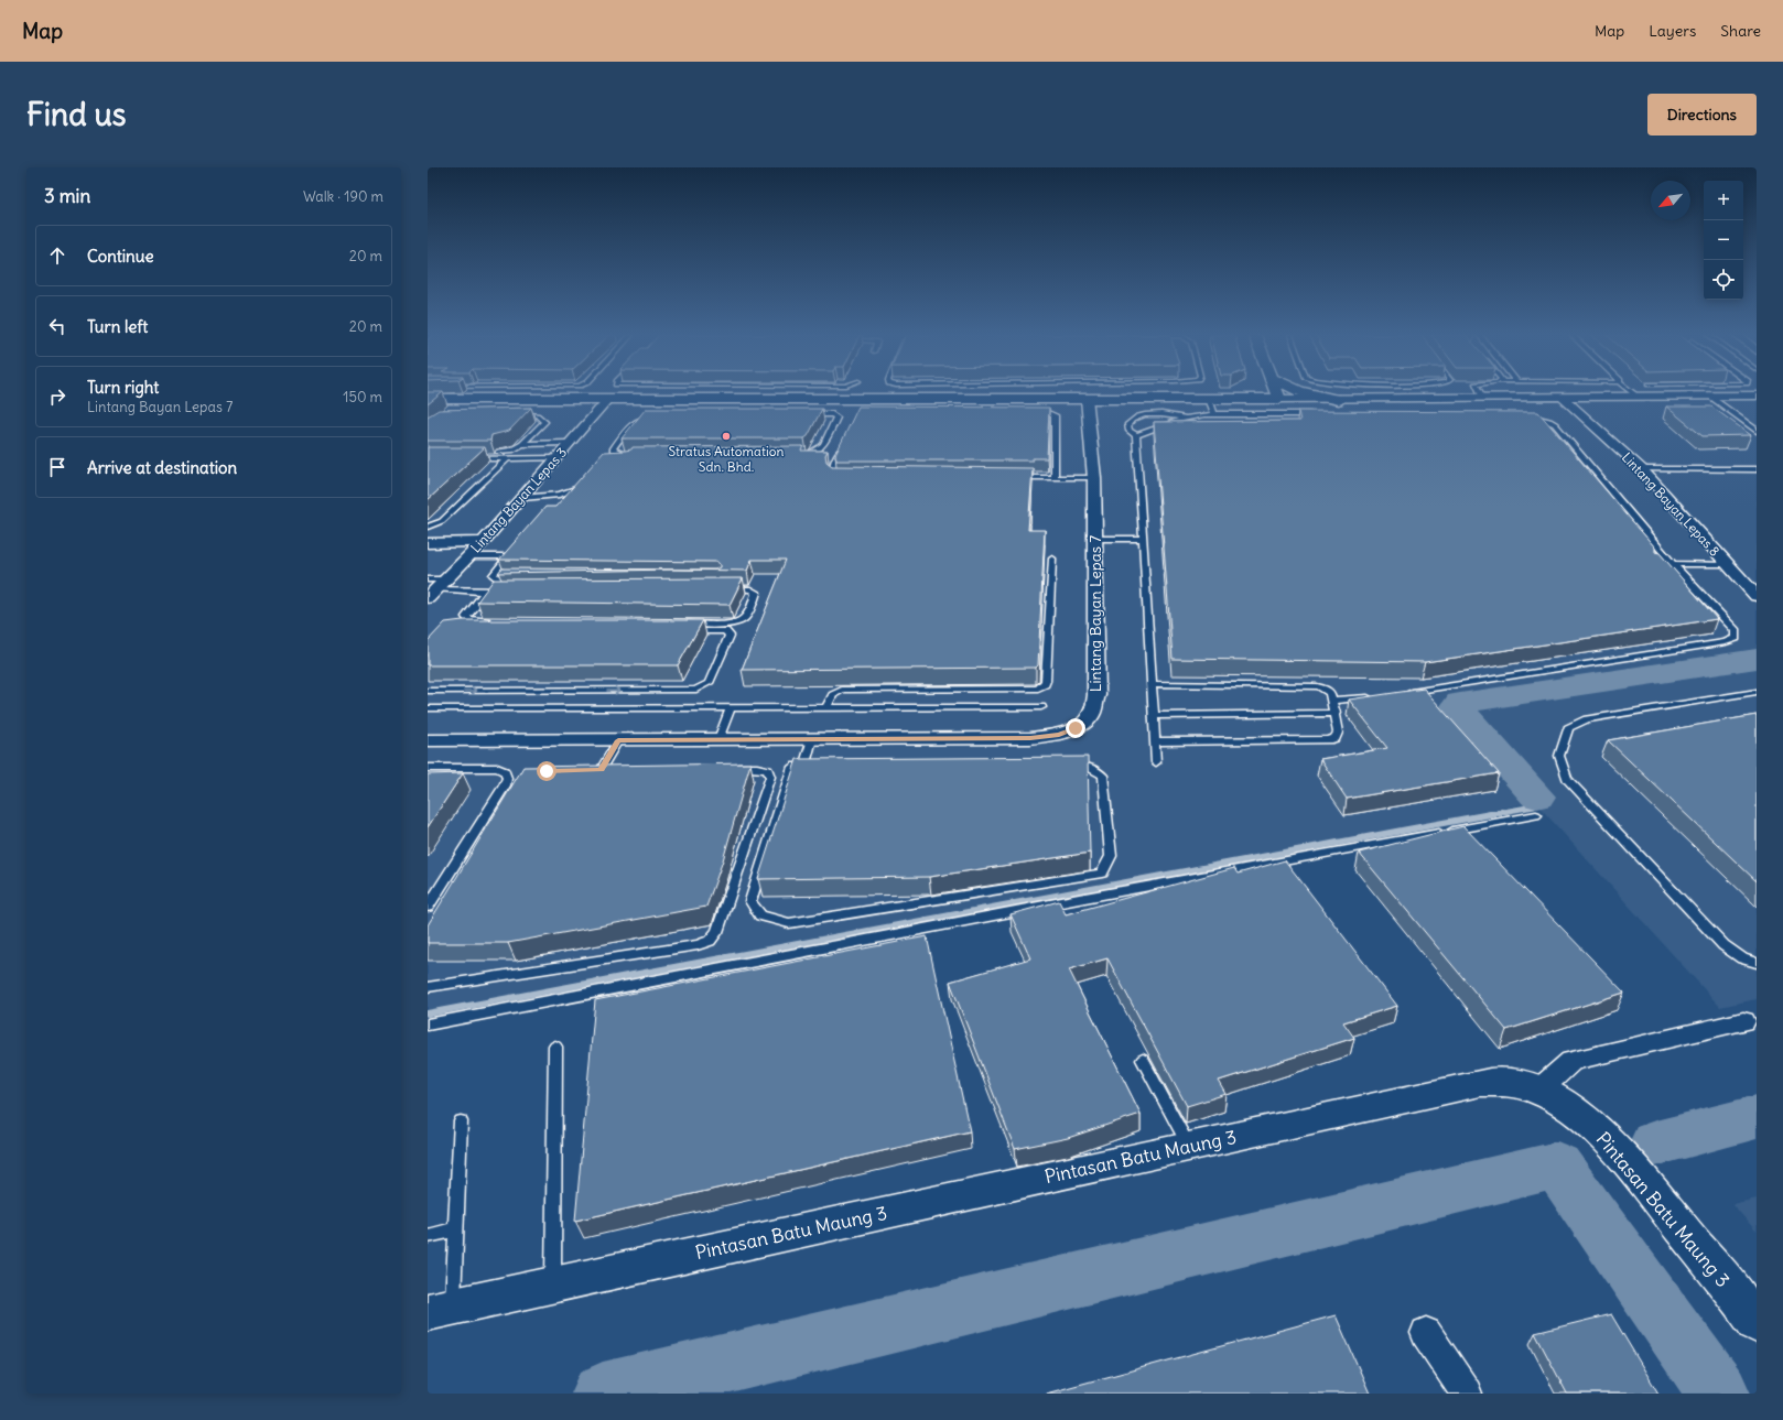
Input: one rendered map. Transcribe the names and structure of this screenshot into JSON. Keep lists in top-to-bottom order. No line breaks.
{"streets":{"street":["Lintang Bayan Lepas 3","Lintang Bayan Lepas 8","Lintang Bayan Lepas 7","Pintasan Batu Maung 3"]},"places":["Stratus Automation Sdn. Bhd."],"north":"bottom left","page":{"header":"Map","nav":["Map","Layers","Share"],"buttons":"Directions","title":"Find us","heading":["3 min","Walk · 190 m"],"map_buttons":["+","−"],"list":[["Continue","20 m"],["Turn left","20 m"],["Turn right","Lintang Bayan Lepas 7","150 m"],"Arrive at destination"]}}
